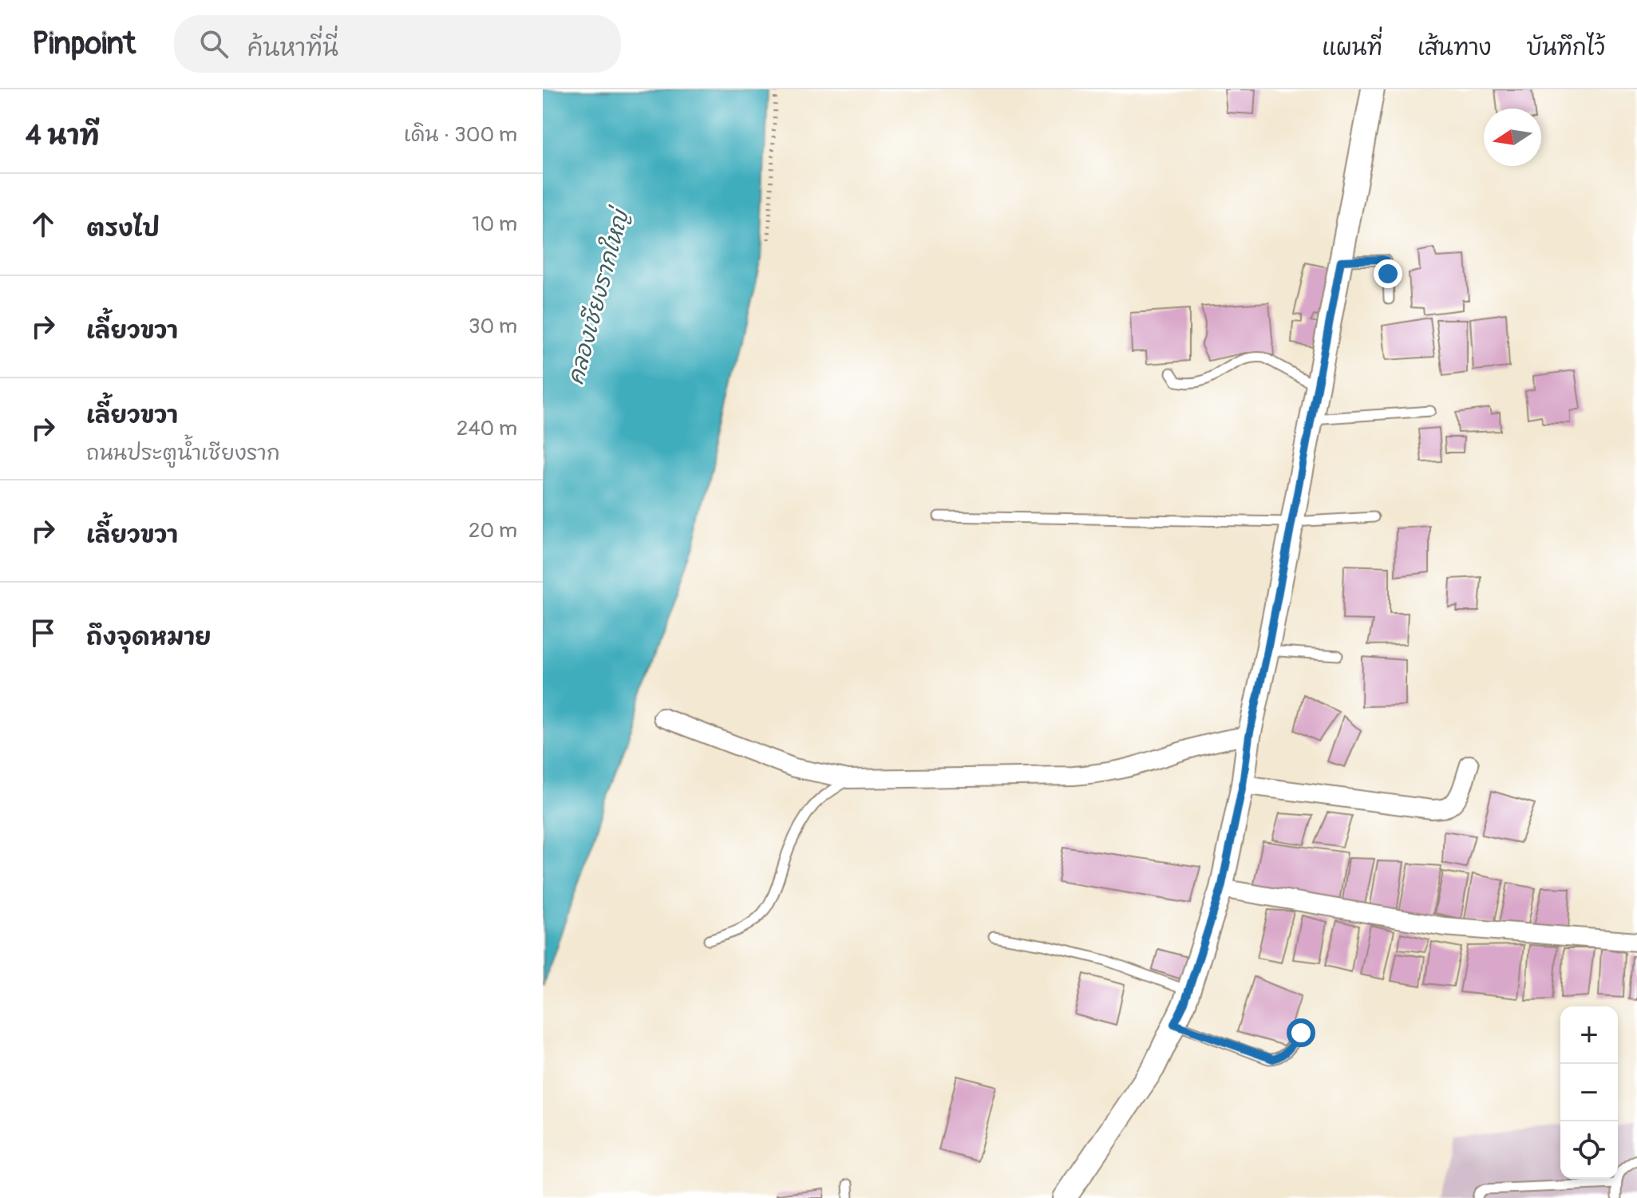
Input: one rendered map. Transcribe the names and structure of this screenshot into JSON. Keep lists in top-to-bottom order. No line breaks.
{"water":["คลองเชียงรากใหญ่"],"north":"left","page":{"header":"Pinpoint","search":"ค้นหาที่นี่","nav":["แผนที่","เส้นทาง","บันทึกไว้"],"heading":["4 นาที","เดิน · 300 m"],"list":[["ตรงไป","10 m"],["เลี้ยวขวา","30 m"],["เลี้ยวขวา","ถนนประตูน้ำเชียงราก","240 m"],["เลี้ยวขวา","20 m"],"ถึงจุดหมาย"],"map_buttons":["+","−"]}}
